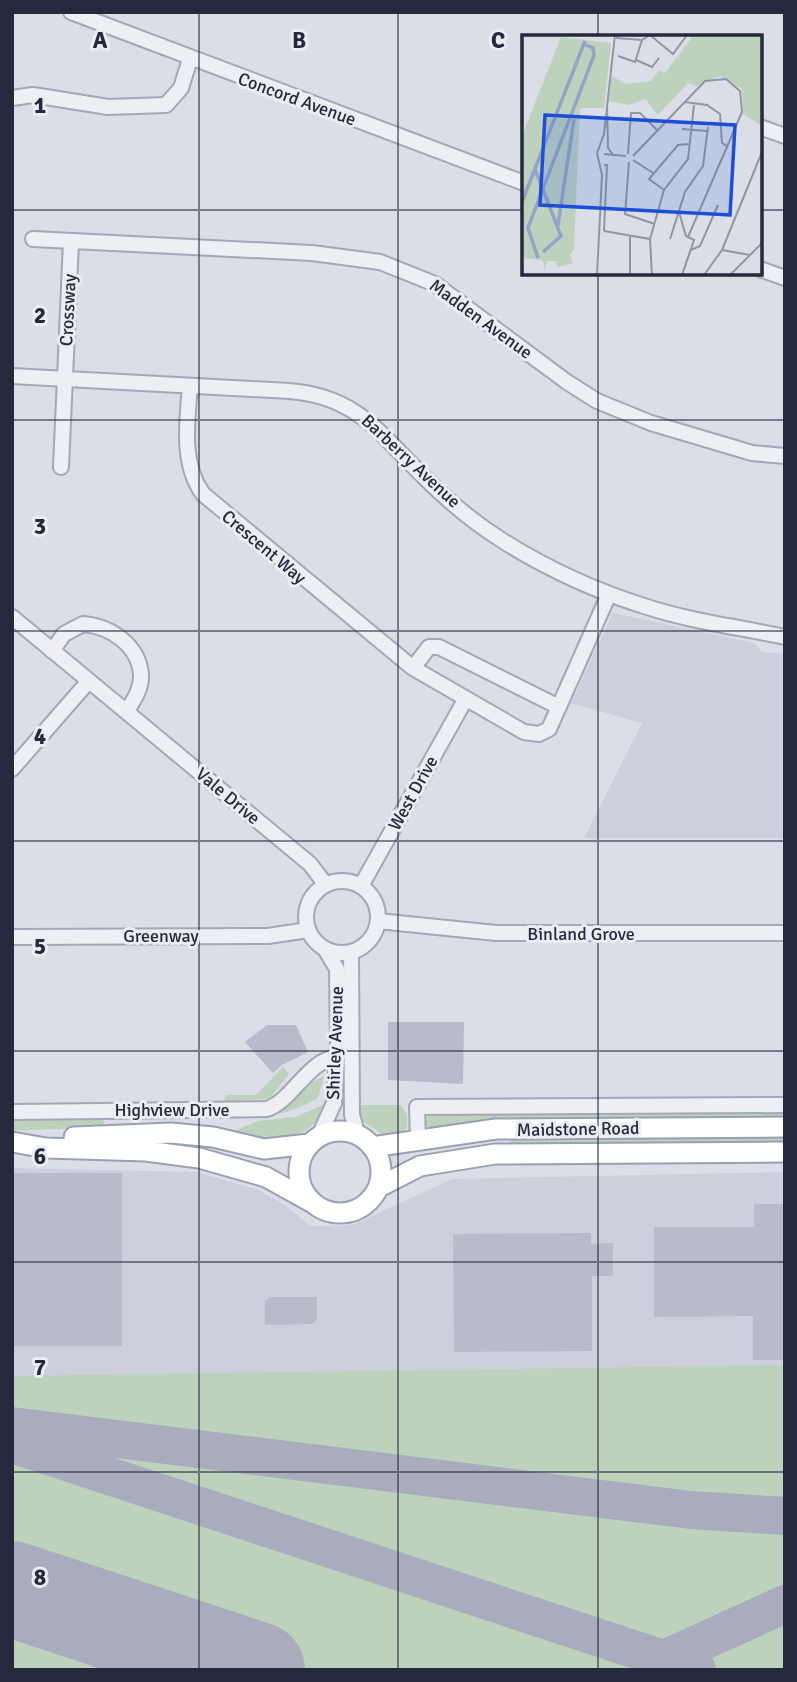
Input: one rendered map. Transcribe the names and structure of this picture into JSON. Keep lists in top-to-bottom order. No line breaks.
{"streets":{"main road":["Maidstone Road"],"street":["Concord Avenue","Crossway","Madden Avenue","Barberry Avenue","Crescent Way","West Drive","Vale Drive","Binland Grove","Greenway","Shirley Avenue","Highview Drive"]},"crossings":[["Crossway","Madden Avenue"],["Crossway","Barberry Avenue"],["Barberry Avenue","Crescent Way"],["Crescent Way","West Drive"],["West Drive","Vale Drive"],["West Drive","Binland Grove"],["West Drive","Greenway"],["West Drive","Shirley Avenue"],["Vale Drive","Binland Grove"],["Vale Drive","Greenway"],["Vale Drive","Shirley Avenue"],["Binland Grove","Greenway"],["Binland Grove","Shirley Avenue"],["Greenway","Shirley Avenue"],["Shirley Avenue","Highview Drive"],["Shirley Avenue","Maidstone Road"]],"grid":{"columns":["A","B","C"],"rows":["1","2","3","4","5","6","7","8"]}}
